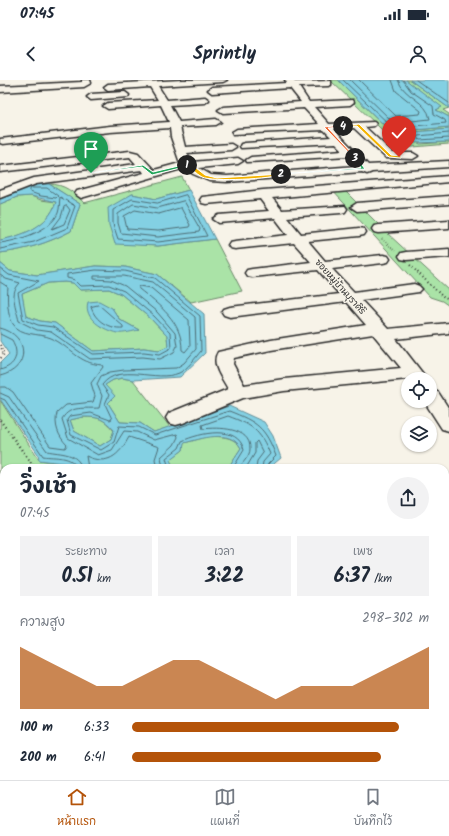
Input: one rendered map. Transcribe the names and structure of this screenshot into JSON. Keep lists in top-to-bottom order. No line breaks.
{"streets":{"street":["ซอยหมู่บ้านบุราศิริ"]},"page":{"status":"07:45","header":"Sprintly","pins":["4","3","1","2"],"heading":["วิ่งเช้า","07:45"],"stats":[["ระยะทาง","0.51 km"],["เวลา","3:22"],["เพซ","6:37 /km"]],"chart":["ความสูง","298–302 m"],"list":[{"name":"100 m","note":"6:33"},{"name":"200 m","note":"6:41"}],"tabs":["หน้าแรก","แผนที่","บันทึกไว้"]}}
